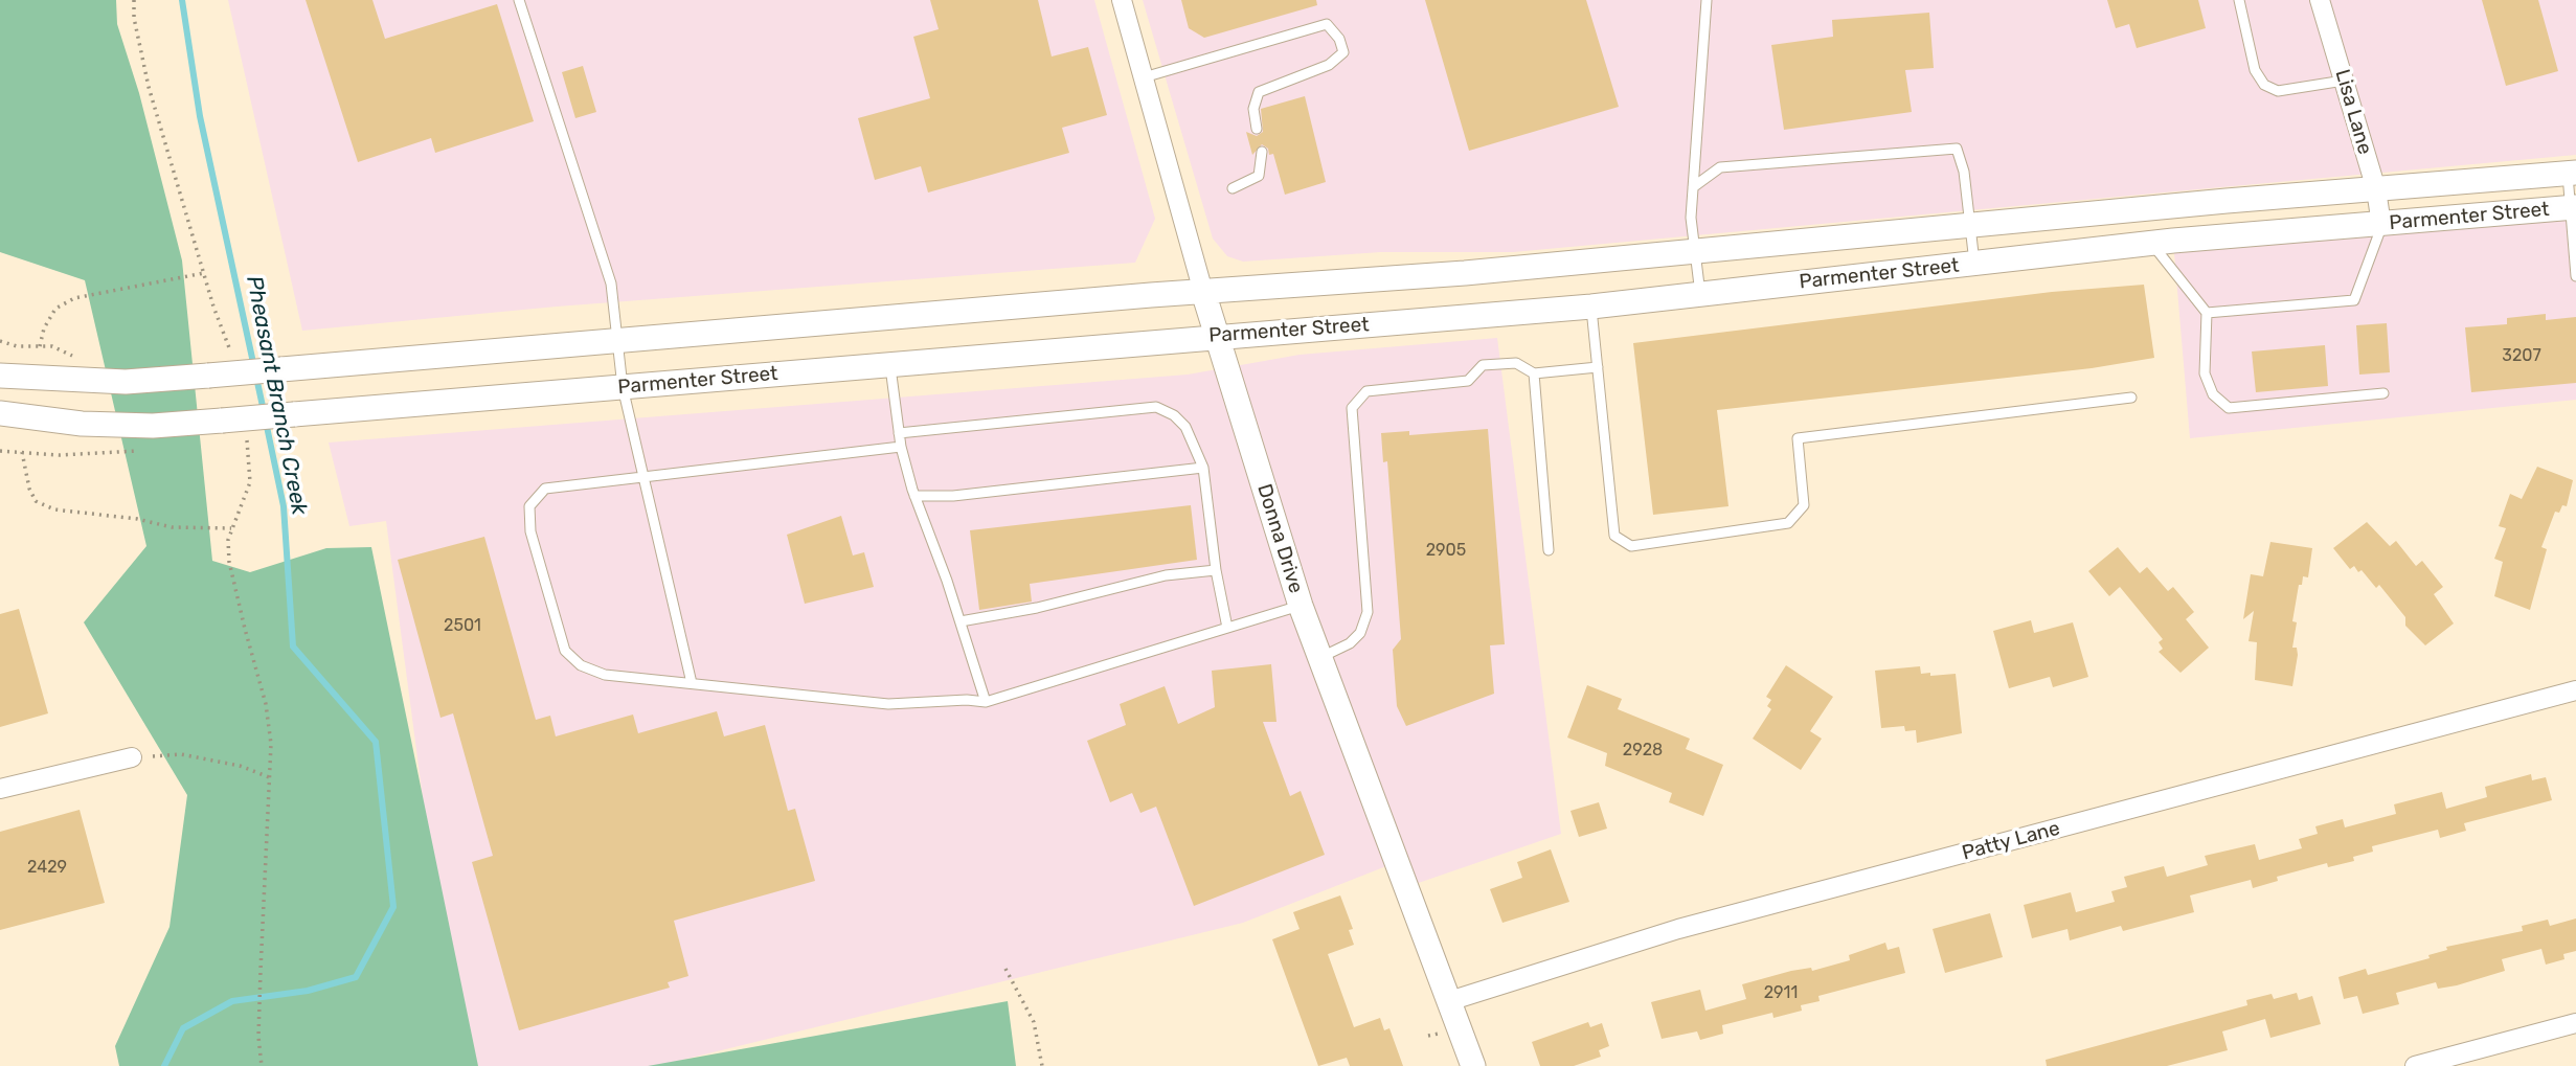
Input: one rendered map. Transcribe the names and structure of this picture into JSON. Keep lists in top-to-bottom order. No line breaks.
{"streets":{"street":["Lisa Lane","Parmenter Street","Donna Drive","Patty Lane"]},"crossings":[["Lisa Lane","Parmenter Street"],["Parmenter Street","Donna Drive"],["Donna Drive","Patty Lane"]],"water":["Pheasant Branch Creek"],"house_numbers":["3207","2905","2501","2928","2429","2911"]}
